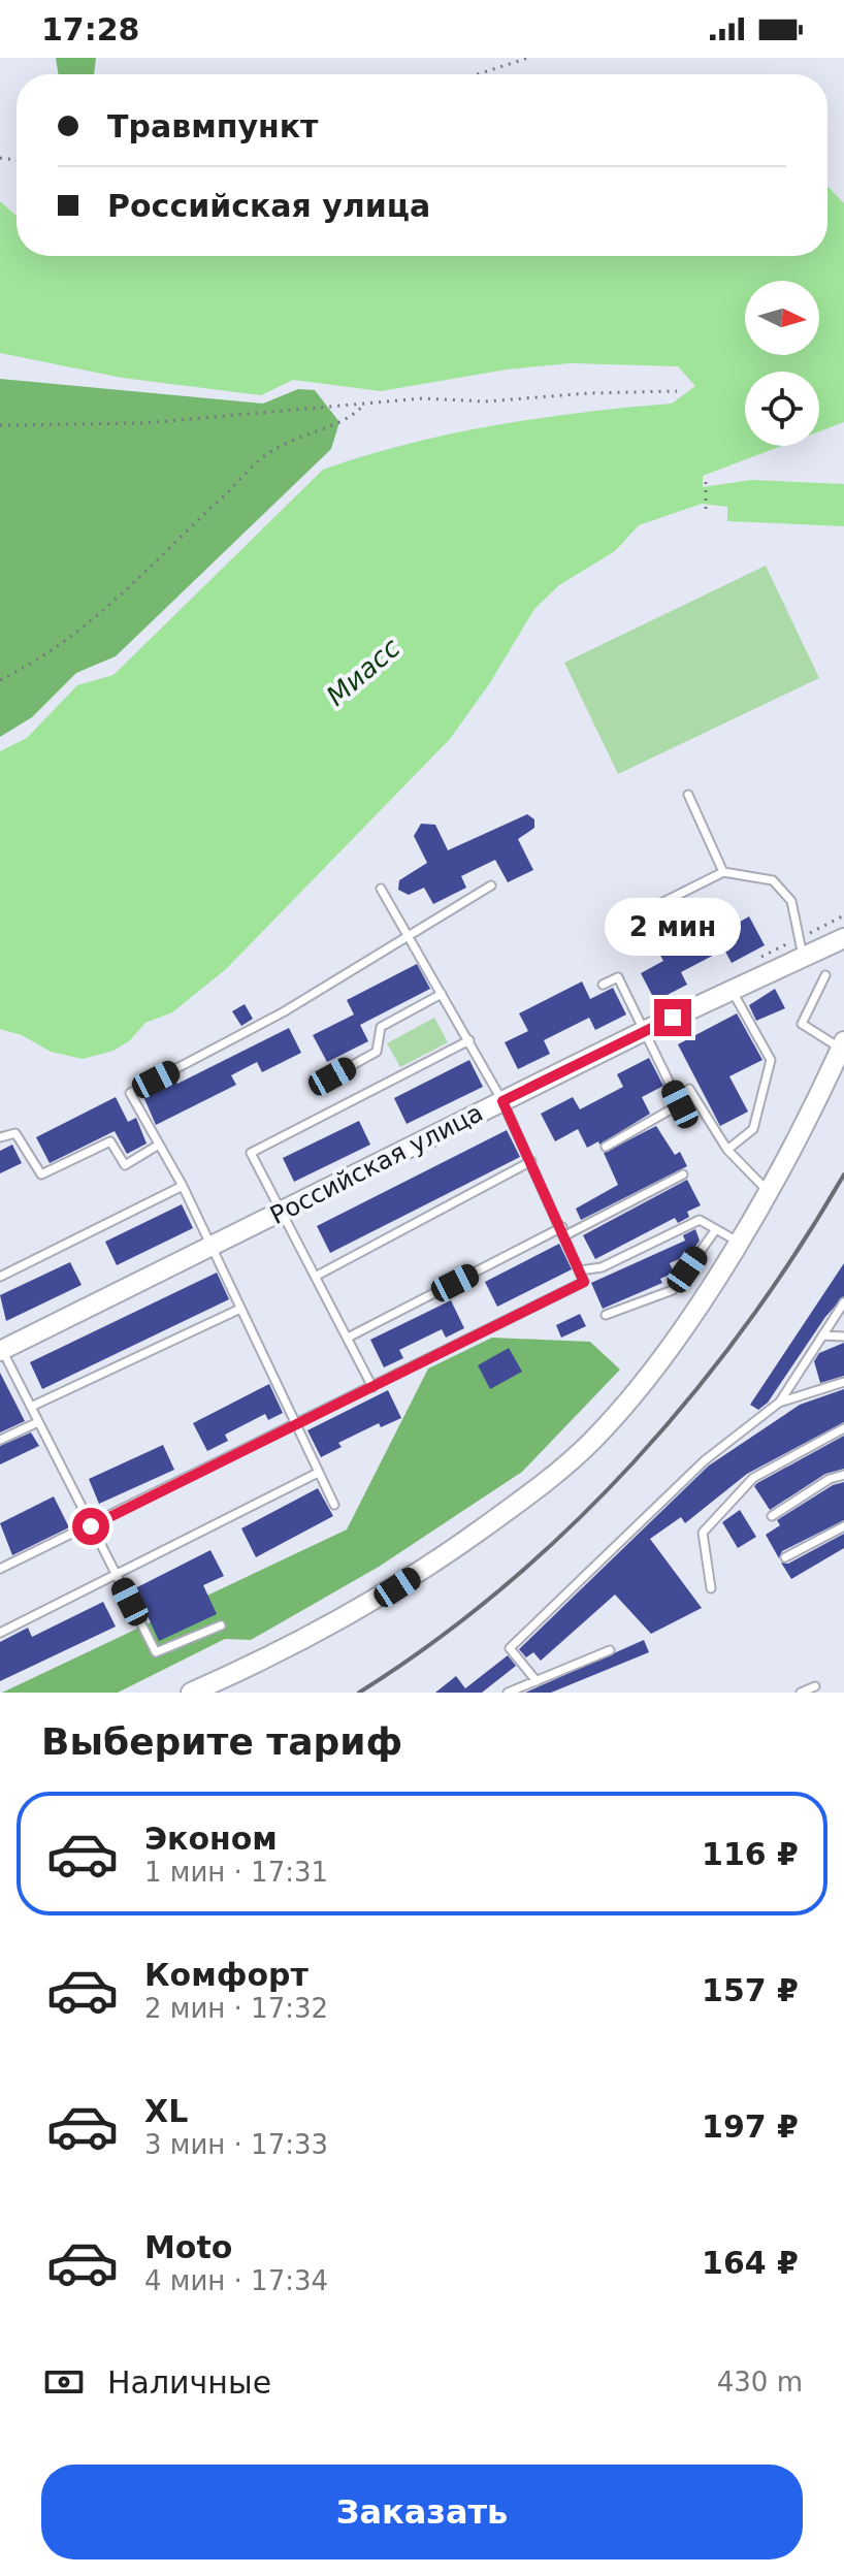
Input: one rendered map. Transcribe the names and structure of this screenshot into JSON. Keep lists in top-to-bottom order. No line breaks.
{"streets":{"main road":["Российская улица"]},"water":["Миасс"],"north":"right","page":{"status":"17:28","banner":["Травмпункт","Российская улица"],"bubble":"2 мин","heading":"Выберите тариф","list":[{"name":"Эконом","note":"1 мин · 17:31","value":"116 ₽"},{"name":"Комфорт","note":"2 мин · 17:32","value":"157 ₽"},{"name":"XL","note":"3 мин · 17:33","value":"197 ₽"},{"name":"Moto","note":"4 мин · 17:34","value":"164 ₽"}],"pay":["Наличные","430 m"],"buttons":"Заказать"}}
